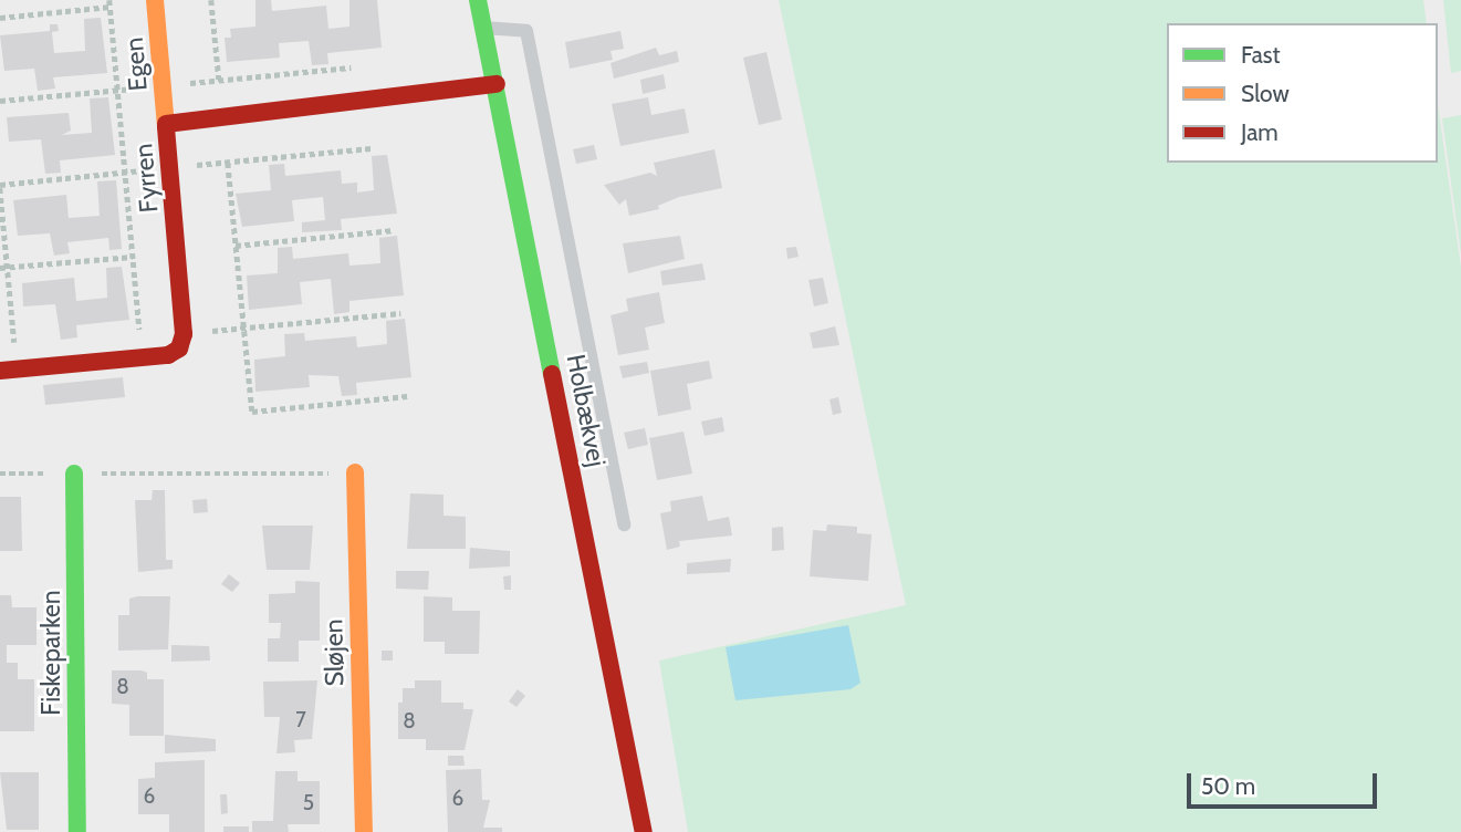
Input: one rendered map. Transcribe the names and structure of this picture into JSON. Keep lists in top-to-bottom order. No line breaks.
{"streets":{"street":["Egen","Fyrren","Holbækvej","Fiskeparken","Sløjen"]},"crossings":[["Egen","Fyrren"],["Fyrren","Holbækvej"]],"house_numbers":["8","7","8","6","6","5"],"legend":["Fast","Slow","Jam"],"scale_bar":"50 m"}
